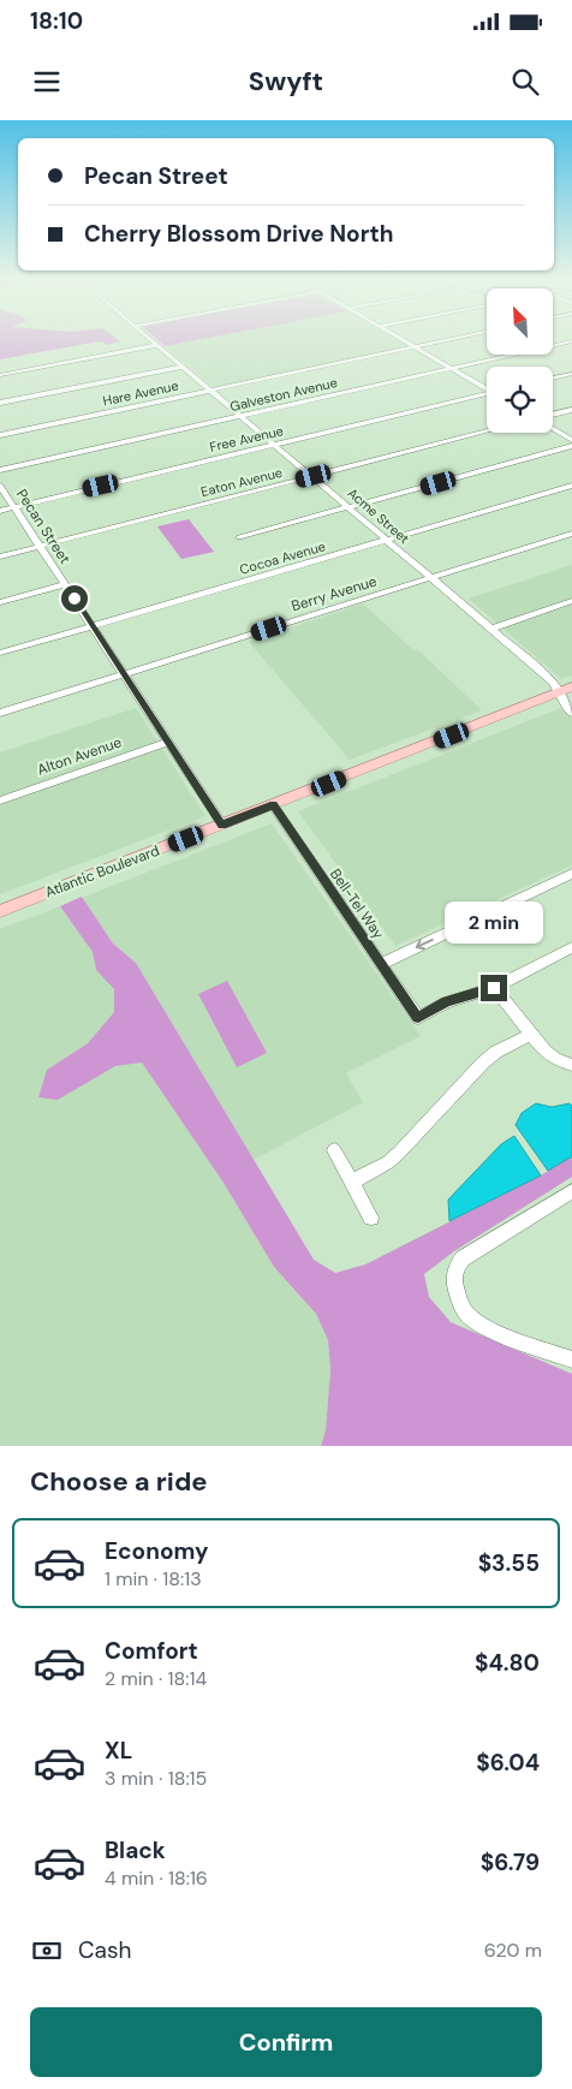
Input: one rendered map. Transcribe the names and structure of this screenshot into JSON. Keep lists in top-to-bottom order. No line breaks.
{"streets":{"main road":["Atlantic Boulevard"],"street":["Hare Avenue","Galveston Avenue","Free Avenue","Eaton Avenue","Acme Street","Pecan Street","Cocoa Avenue","Berry Avenue","Alton Avenue","Bell-Tel Way"]},"crossings":[["Hare Avenue","Acme Street"],["Galveston Avenue","Acme Street"],["Free Avenue","Acme Street"],["Free Avenue","Pecan Street"],["Eaton Avenue","Acme Street"],["Eaton Avenue","Pecan Street"],["Acme Street","Cocoa Avenue"],["Acme Street","Berry Avenue"],["Acme Street","Atlantic Boulevard"],["Pecan Street","Cocoa Avenue"],["Pecan Street","Berry Avenue"],["Pecan Street","Alton Avenue"],["Pecan Street","Atlantic Boulevard"],["Atlantic Boulevard","Bell-Tel Way"]],"north":"top left","page":{"status":"18:10","header":"Swyft","banner":["Pecan Street","Cherry Blossom Drive North"],"bubble":"2 min","heading":"Choose a ride","list":[{"name":"Economy","note":"1 min · 18:13","value":"$3.55"},{"name":"Comfort","note":"2 min · 18:14","value":"$4.80"},{"name":"XL","note":"3 min · 18:15","value":"$6.04"},{"name":"Black","note":"4 min · 18:16","value":"$6.79"}],"pay":["Cash","620 m"],"buttons":"Confirm"}}
